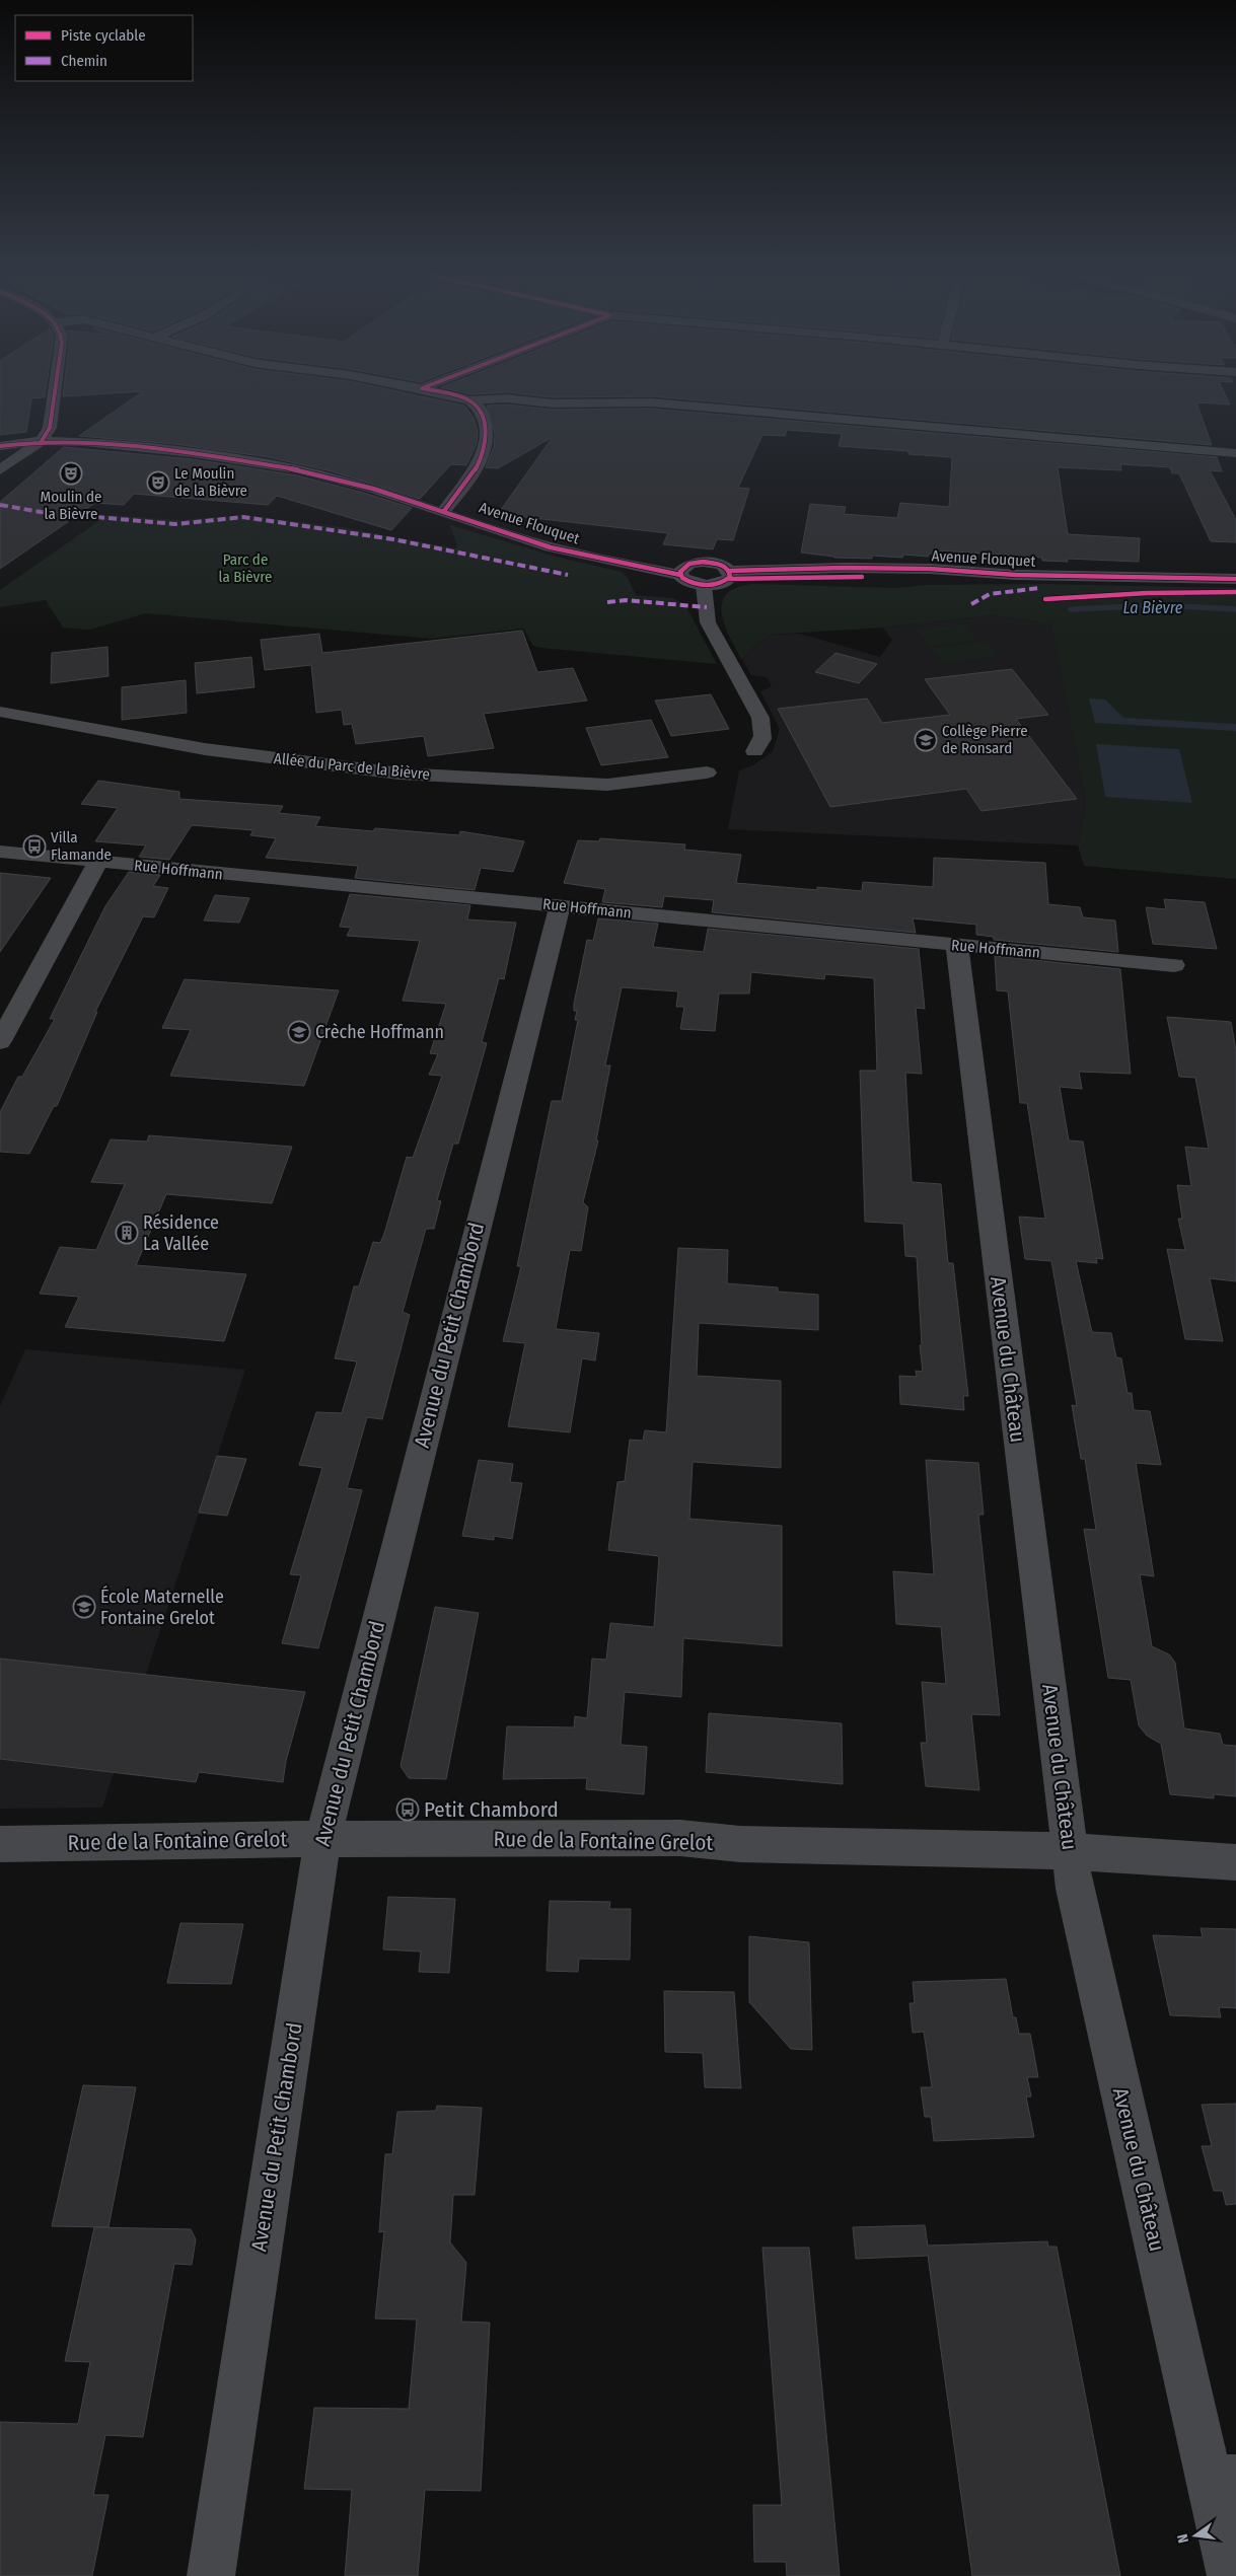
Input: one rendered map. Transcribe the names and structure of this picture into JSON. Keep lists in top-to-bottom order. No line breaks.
{"streets":{"main road":["Avenue Flouquet"],"street":["Allée du Parc de la Bièvre","Rue Hoffmann","Avenue du Petit Chambord","Avenue du Château","Rue de la Fontaine Grelot"]},"crossings":[["Rue Hoffmann","Avenue du Petit Chambord"],["Rue Hoffmann","Avenue du Château"],["Avenue du Petit Chambord","Rue de la Fontaine Grelot"],["Avenue du Château","Rue de la Fontaine Grelot"]],"water":["La Bièvre"],"parks":["Parc de la Bièvre"],"places":{"theatre":["Moulin de la Bièvre","Le Moulin de la Bièvre"],"school or university":["Collège Pierre de Ronsard","Crèche Hoffmann","École Maternelle Fontaine Grelot"],"bus stop":["Villa Flamande","Petit Chambord"],"building":["Résidence La Vallée"]},"legend":["Piste cyclable","Chemin"],"north":"left"}
